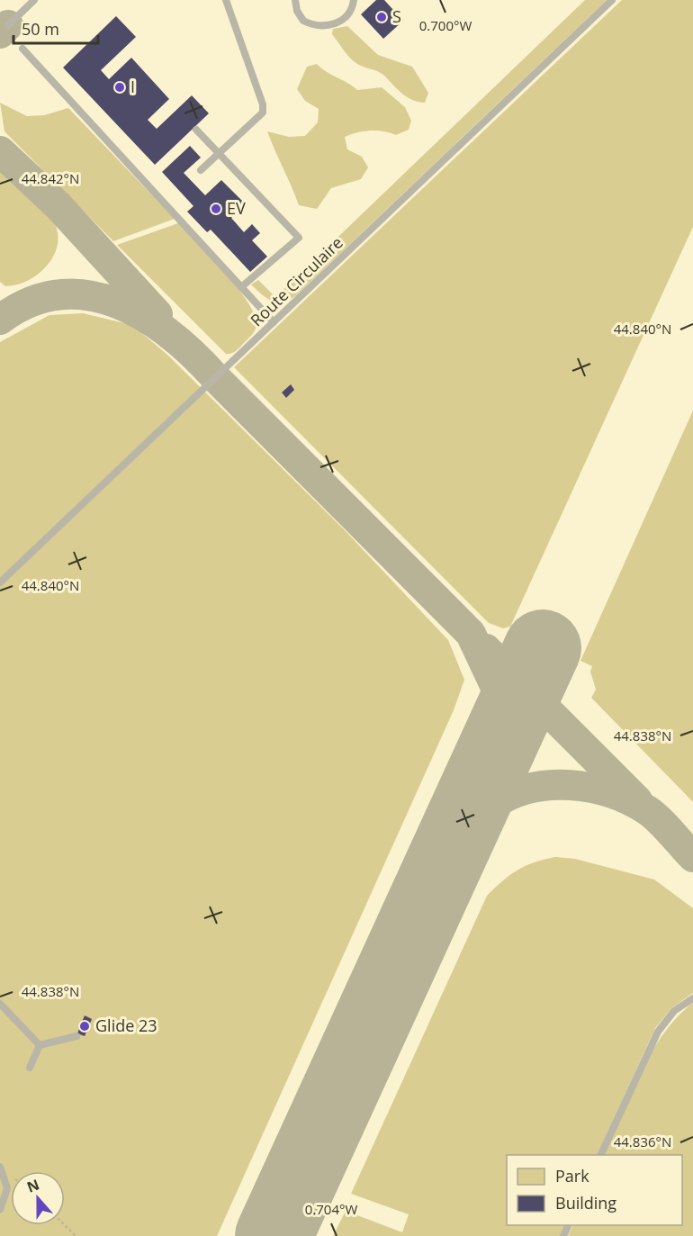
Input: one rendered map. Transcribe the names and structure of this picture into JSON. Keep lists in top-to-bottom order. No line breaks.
{"streets":{"lane":["Route Circulaire"]},"places":["S","I","EV","Glide 23"],"legend":["Park","Building"],"scale_bar":"50 m","north":"top","coordinates":["0.700°W","44.842°N","44.840°N","44.838°N","44.836°N","0.704°W"]}
